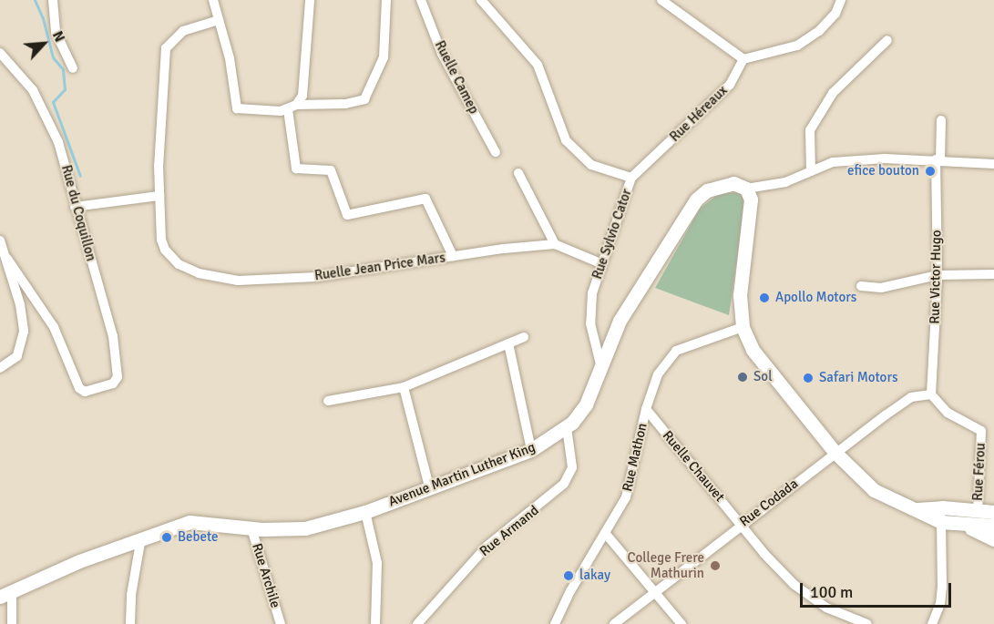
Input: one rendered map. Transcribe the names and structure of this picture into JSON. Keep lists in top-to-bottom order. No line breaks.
{"streets":{"main road":["Avenue Martin Luther King"],"street":["Ruelle Camep","Rue Héreaux","Rue du Coquillon","Rue Sylvio Cator","Ruelle Jean Price Mars","Rue Victor Hugo","Rue Mathon","Ruelle Chauvet","Rue Férou","Rue Codada","Rue Armand","Rue Archile"]},"crossings":[["Rue Héreaux","Rue Sylvio Cator"],["Rue Sylvio Cator","Ruelle Jean Price Mars"],["Rue Sylvio Cator","Avenue Martin Luther King"],["Rue Victor Hugo","Rue Férou"],["Rue Victor Hugo","Rue Codada"],["Rue Mathon","Ruelle Chauvet"],["Ruelle Chauvet","Rue Codada"],["Rue Férou","Rue Codada"],["Avenue Martin Luther King","Rue Armand"],["Avenue Martin Luther King","Rue Archile"]],"places":["efice bouton","Apollo Motors","Sol","Safari Motors","Bebete","College Frere Mathurin","lakay"],"scale_bar":"100 m","north":"top right"}
